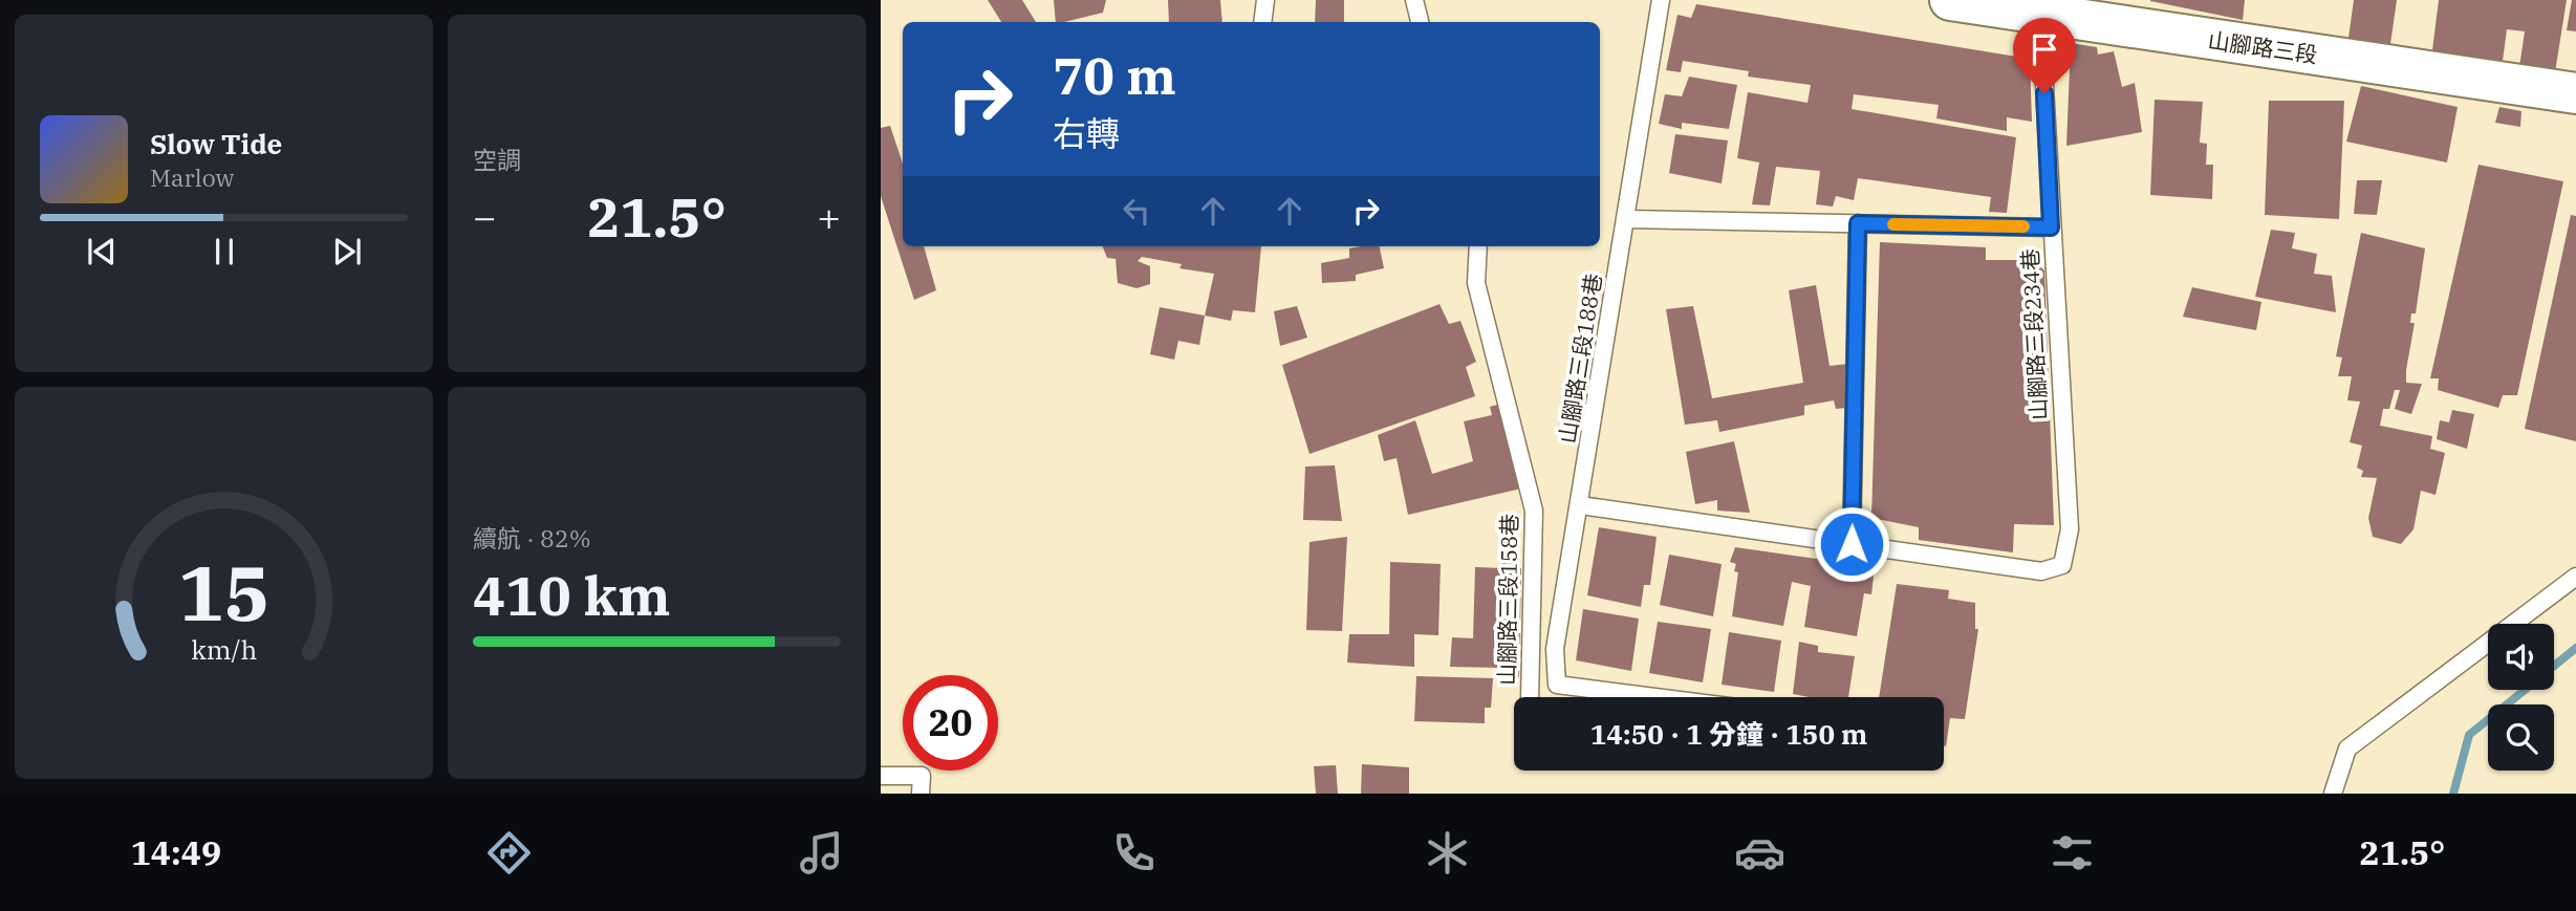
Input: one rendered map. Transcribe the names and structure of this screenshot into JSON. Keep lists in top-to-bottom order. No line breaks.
{"streets":{"main road":["山腳路三段"],"lane":["山腳路三段234巷","山腳路三段188巷","山腳路三段158巷"]},"crossings":[["山腳路三段","山腳路三段234巷"]],"page":{"tile":["空調",["續航 · 82%","410 km"]],"turn":["70 m","右轉"],"song":["Slow Tide","Marlow"],"heat":["−","21.5°","+"],"limit":"20","trip":"14:50 · 1 分鐘 · 150 m","tabs":["14:49","21.5°"],"gauge":["15","km/h"]}}
